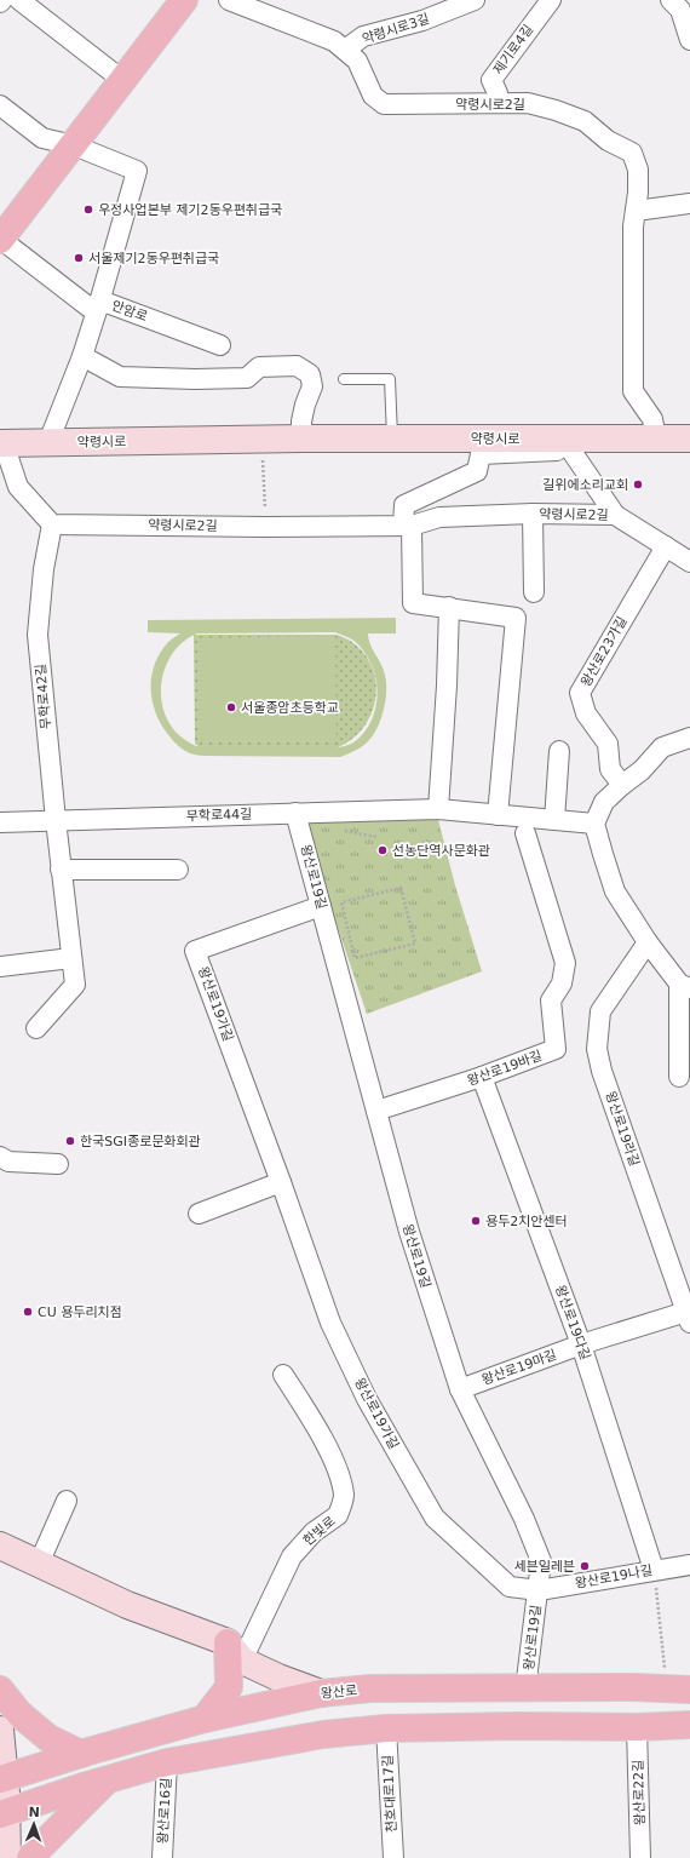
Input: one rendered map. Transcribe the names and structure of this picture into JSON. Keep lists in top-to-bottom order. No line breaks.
{"streets":{"main road":["안암로","약령시로","왕산로"],"street":["약령시로3길","제기로4길","약령시로2길","왕산로23가길","무학로42길","무학로44길","왕산로19길","왕산로19가길","왕산로19바길","왕산로19라길","왕산로19다길","왕산로19마길","한빛로","왕산로19나길","왕산로22길","천호대로17길","왕산로16길"]},"crossings":[["약령시로3길","약령시로2길"],["제기로4길","약령시로2길"],["약령시로2길","약령시로"],["약령시로2길","왕산로23가길"],["약령시로2길","무학로42길"],["무학로42길","무학로44길"],["무학로44길","왕산로19길"],["왕산로19길","왕산로19가길"],["왕산로19길","왕산로19바길"],["왕산로19길","왕산로19마길"],["왕산로19길","왕산로19나길"],["왕산로19길","왕산로"],["왕산로19가길","왕산로19나길"],["왕산로19바길","왕산로19다길"],["왕산로19라길","왕산로19마길"],["왕산로19다길","왕산로19마길"],["왕산로19다길","왕산로19나길"]],"places":["우정사업본부 제기2동우편취급국","서울제기2동우편취급국","길위에소리교회","서울종암초등학교","선농단역사문화관","한국SGI종로문화회관","용두2치안센터","CU 용두리치점","세븐일레븐"],"north":"top"}
